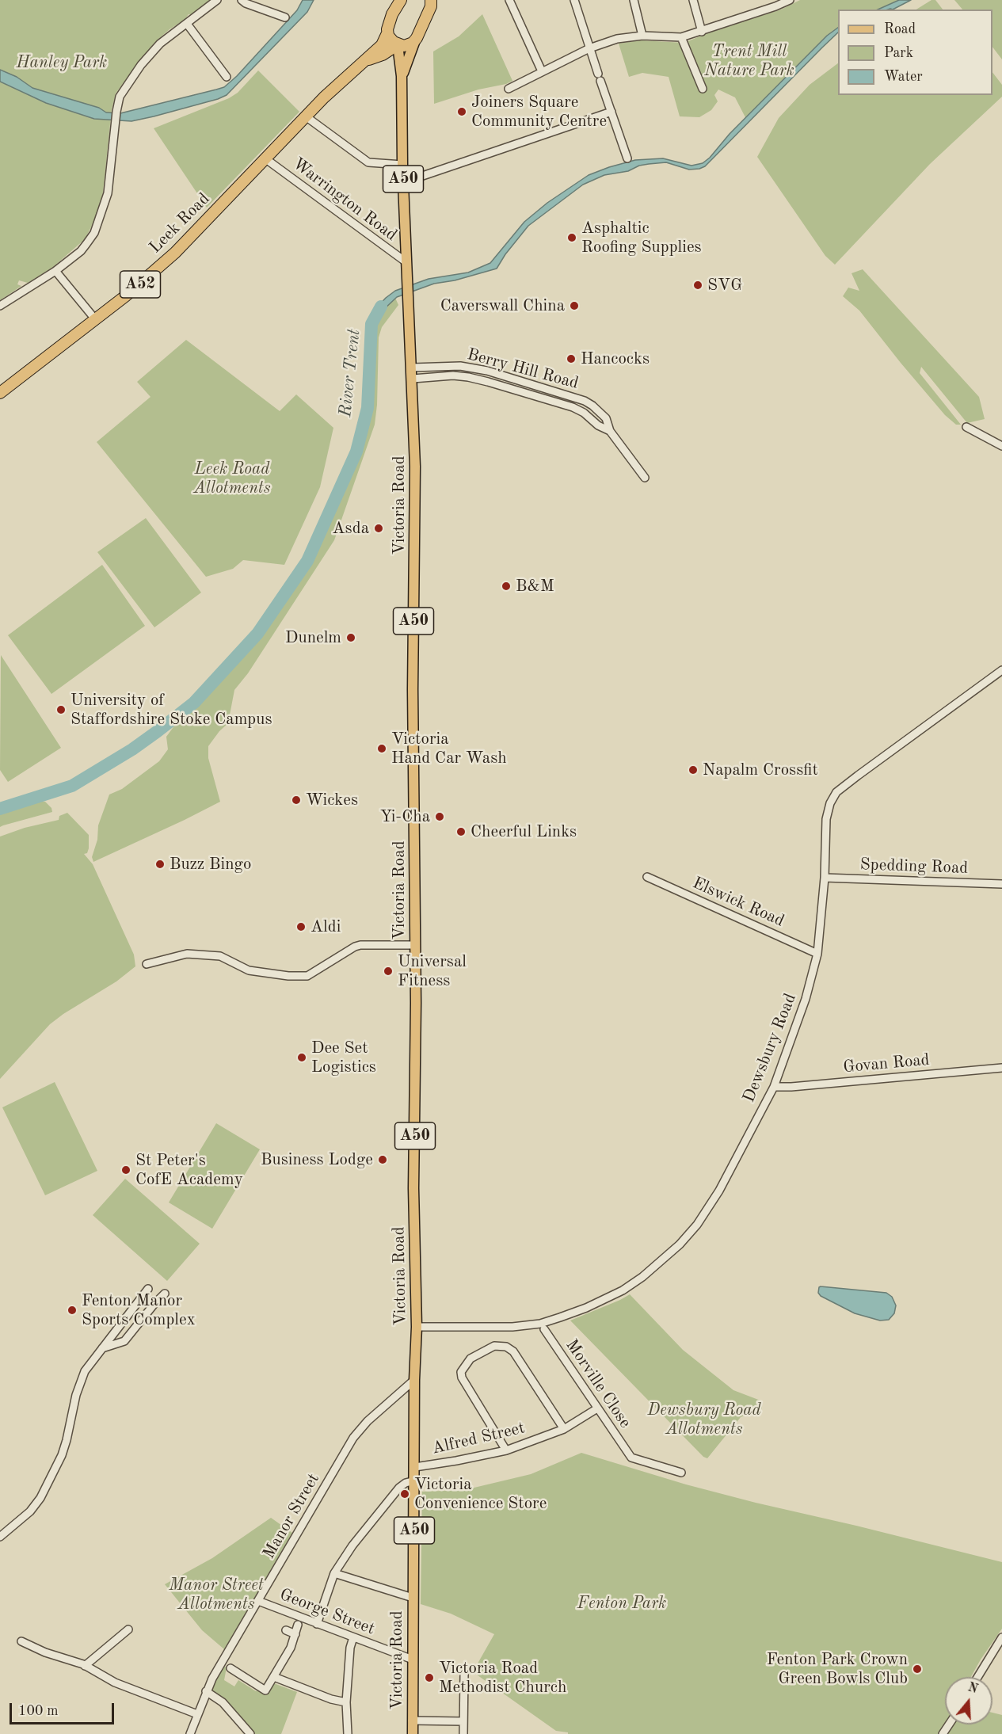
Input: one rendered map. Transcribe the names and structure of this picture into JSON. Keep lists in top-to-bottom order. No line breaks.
{"streets":{"highway":["Leek Road","A52"],"main road":["A50","Victoria Road"],"street":["Warrington Road","Berry Hill Road","Spedding Road","Elswick Road","Dewsbury Road","Govan Road","Morville Close","Alfred Street","Manor Street","George Street"]},"crossings":[["Warrington Road","Leek Road"],["Warrington Road","Victoria Road"],["Leek Road","A52"],["Leek Road","Victoria Road"],["A52","Victoria Road"],["Berry Hill Road","Victoria Road"],["Victoria Road","Dewsbury Road"],["Victoria Road","Alfred Street"],["Victoria Road","Manor Street"],["Victoria Road","George Street"],["Spedding Road","Dewsbury Road"],["Elswick Road","Dewsbury Road"],["Dewsbury Road","Govan Road"],["Morville Close","Alfred Street"],["Manor Street","George Street"]],"water":["River Trent"],"parks":["Trent Mill Nature Park","Hanley Park","Leek Road Allotments","Dewsbury Road Allotments","Manor Street Allotments","Fenton Park"],"places":["Joiners Square Community Centre","Asphaltic Roofing Supplies","SVG","Caverswall China","Hancocks","Asda","B&M","Dunelm","University of Staffordshire Stoke Campus","Victoria Hand Car Wash","Napalm Crossfit","Wickes","Yi-Cha","Cheerful Links","Buzz Bingo","Aldi","Universal Fitness","Dee Set Logistics","Business Lodge","St Peter's CofE Academy","Fenton Manor Sports Complex","Victoria Convenience Store","Fenton Park Crown Green Bowls Club","Victoria Road Methodist Church"],"legend":["Road","Park","Water"],"scale_bar":"100 m","north":"top"}
